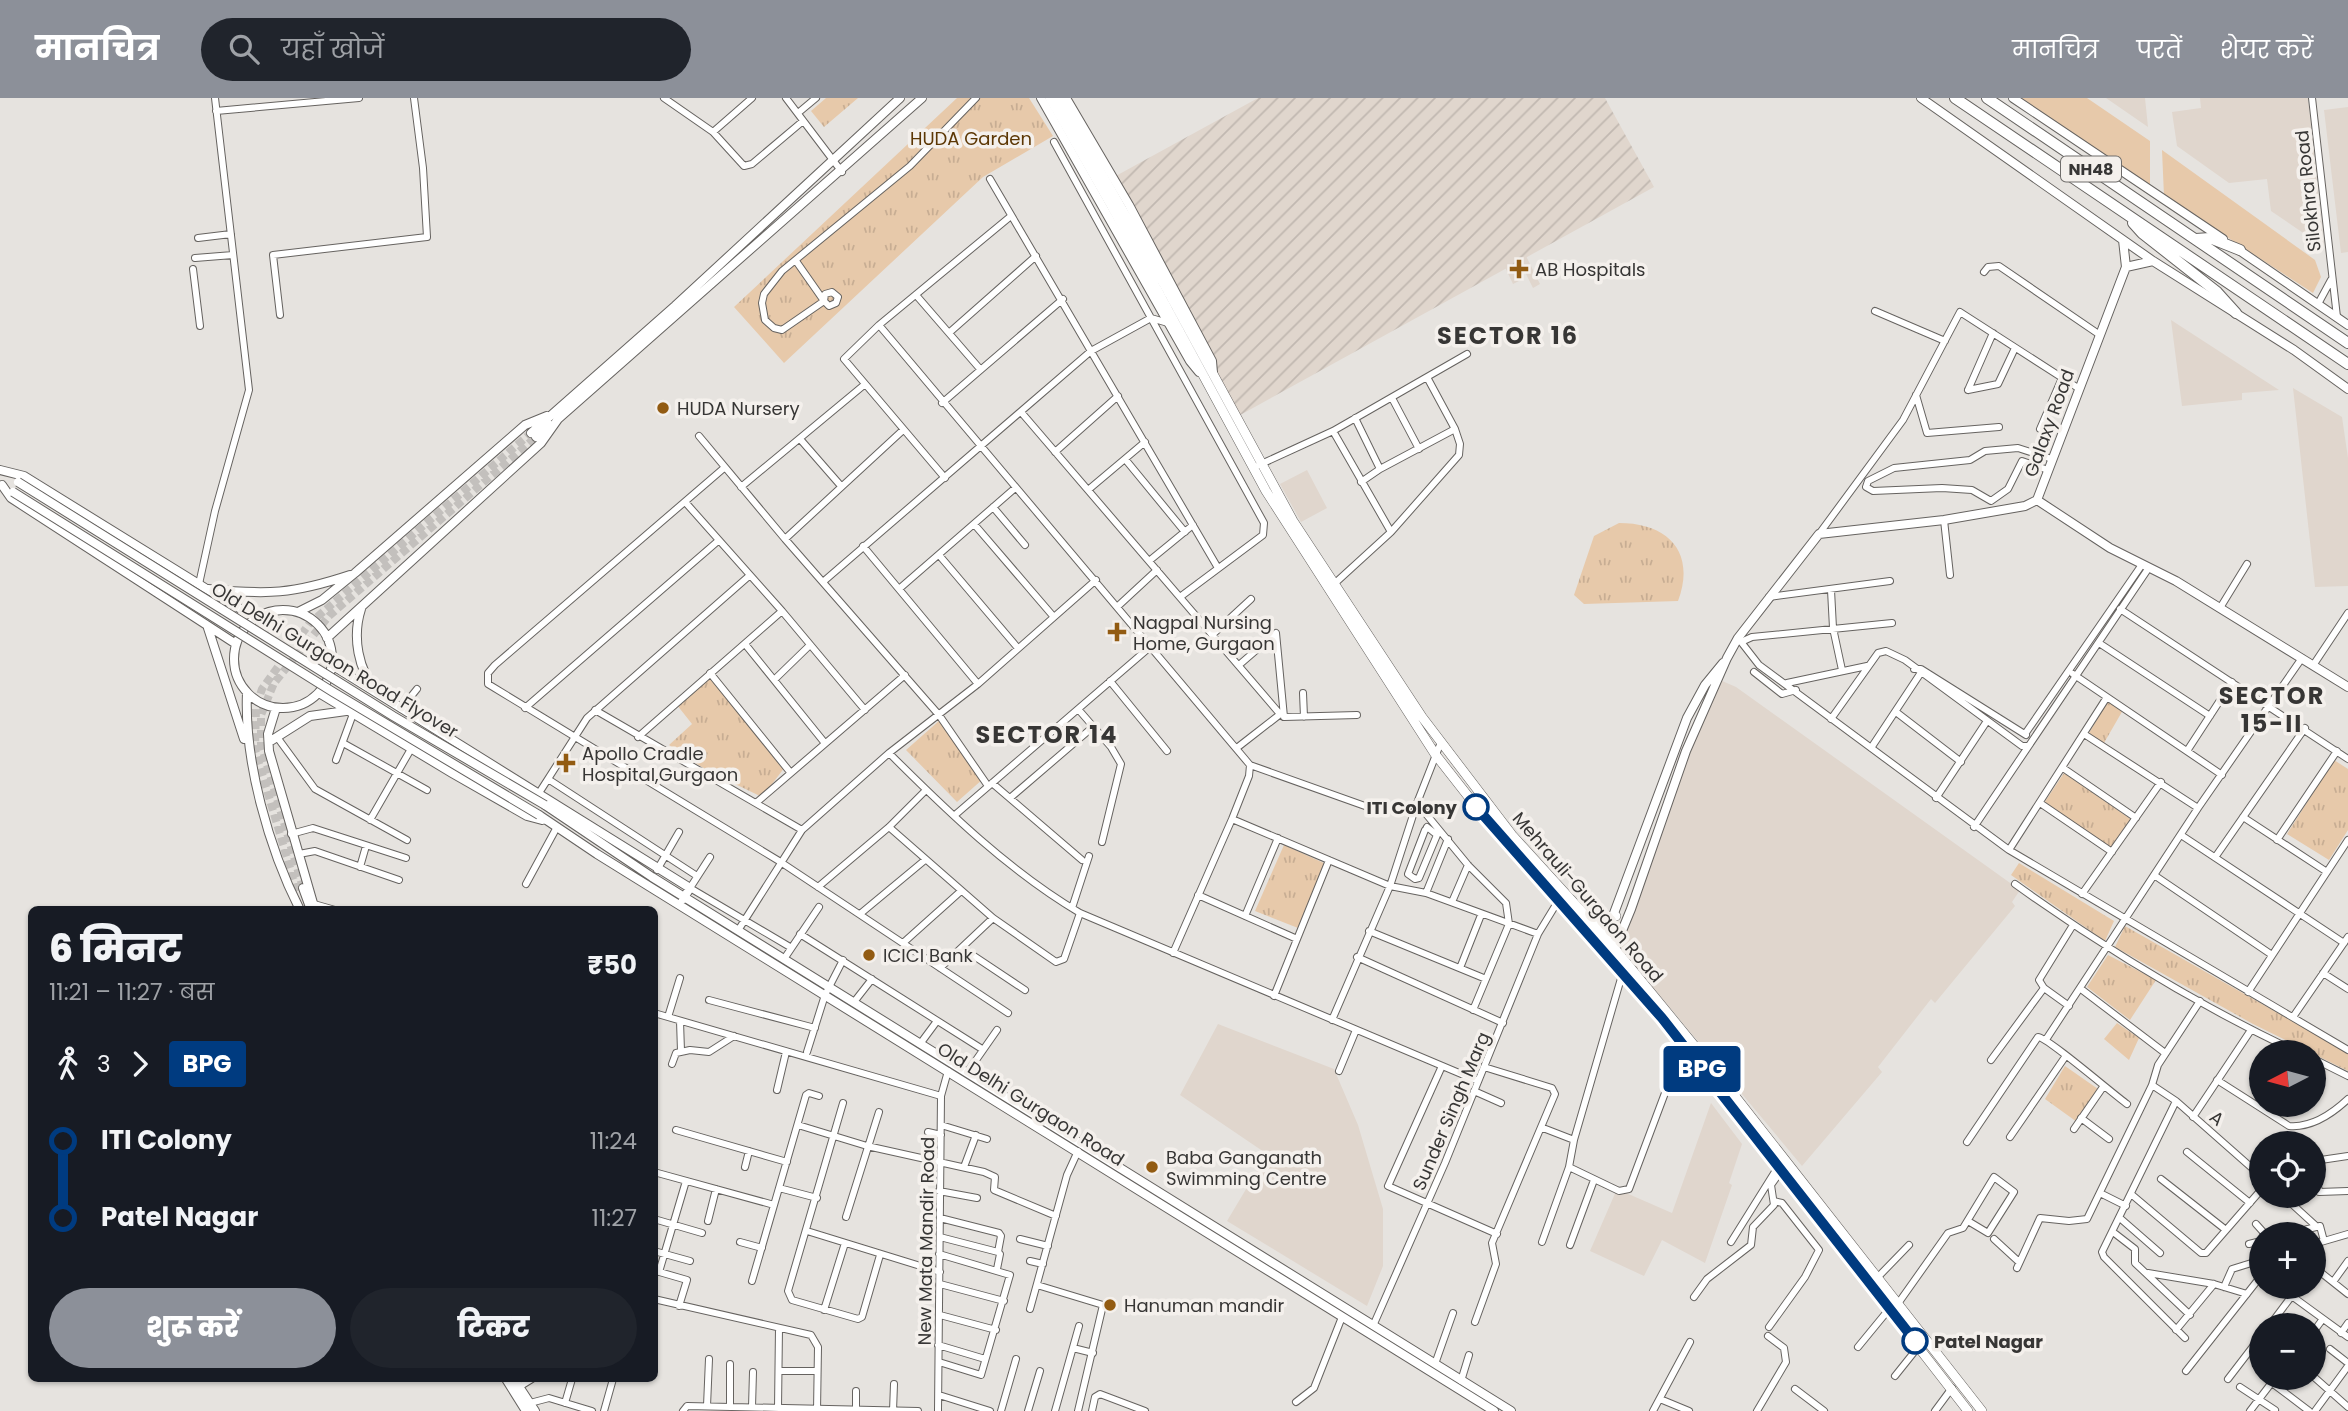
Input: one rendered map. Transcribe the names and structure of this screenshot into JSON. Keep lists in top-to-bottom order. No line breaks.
{"streets":{"highway":["NH48"],"main road":["Galaxy Road","Old Delhi Gurgaon Road Flyover","Mehrauli-Gurgaon Road","Old Delhi Gurgaon Road"],"street":["Silokhra Road","Sunder Singh Marg","A","New Mata Mandir Road"]},"crossings":[["Old Delhi Gurgaon Road Flyover","Old Delhi Gurgaon Road"],["Mehrauli-Gurgaon Road","Sunder Singh Marg"],["Old Delhi Gurgaon Road","Sunder Singh Marg"],["Old Delhi Gurgaon Road","New Mata Mandir Road"]],"districts":["SECTOR 16","SECTOR 15-II","SECTOR 14"],"parks":["HUDA Garden"],"places":{"health":["AB Hospitals","Nagpal Nursing Home, Gurgaon","Apollo Cradle Hospital,Gurgaon"],"other":["HUDA Nursery","ITI Colony","ICICI Bank","Baba Ganganath Swimming Centre","Hanuman mandir","Patel Nagar"]},"lines":["bus line BPG"],"north":"left","page":{"header":"मानचित्र","search":"यहाँ खोजें","nav":["मानचित्र","परतें","शेयर करें"],"on_map":"BPG","heading":["6 मिनट","11:21 – 11:27 · बस","₹50"],"legs":["3","BPG"],"map_buttons":["+","−"],"list":[{"name":"ITI Colony","value":"11:24"},{"name":"Patel Nagar","value":"11:27"}],"buttons":["शुरू करें","टिकट"]}}
